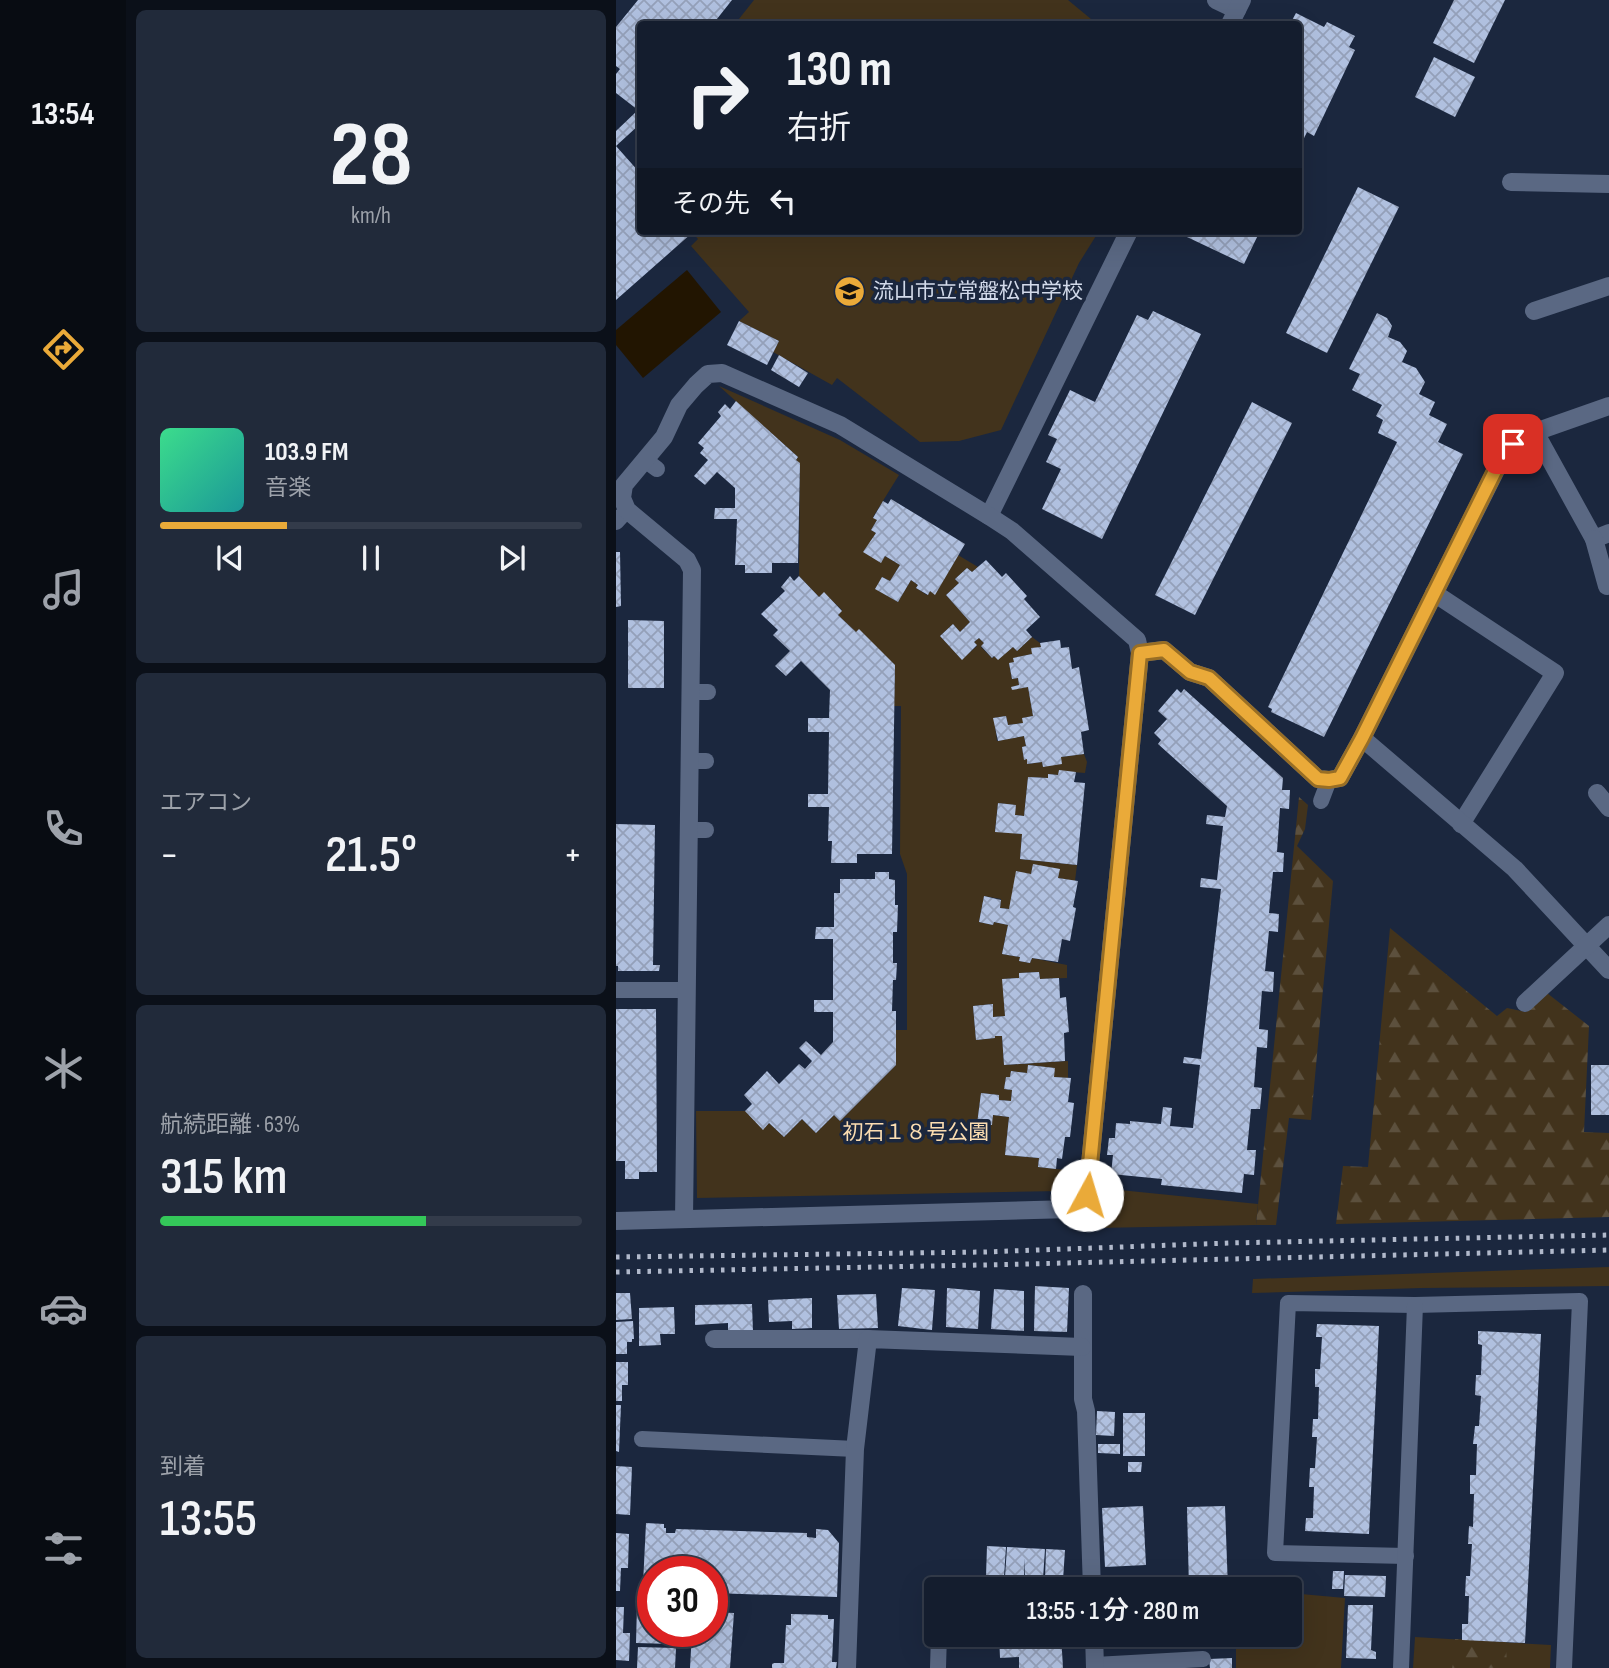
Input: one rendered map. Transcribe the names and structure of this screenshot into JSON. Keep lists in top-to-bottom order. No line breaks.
{"parks":["初石１８号公園"],"places":{"school or university":["流山市立常盤松中学校"]},"page":{"tabs":"13:54","tile":[["28","km/h"],"エアコン",["航続距離 · 63%","315 km"],["到着","13:55"]],"turn":["130 m","右折"],"then":"その先","song":["103.9 FM","音楽"],"heat":["−","21.5°","+"],"limit":"30","trip":"13:55 · 1 分 · 280 m"}}
